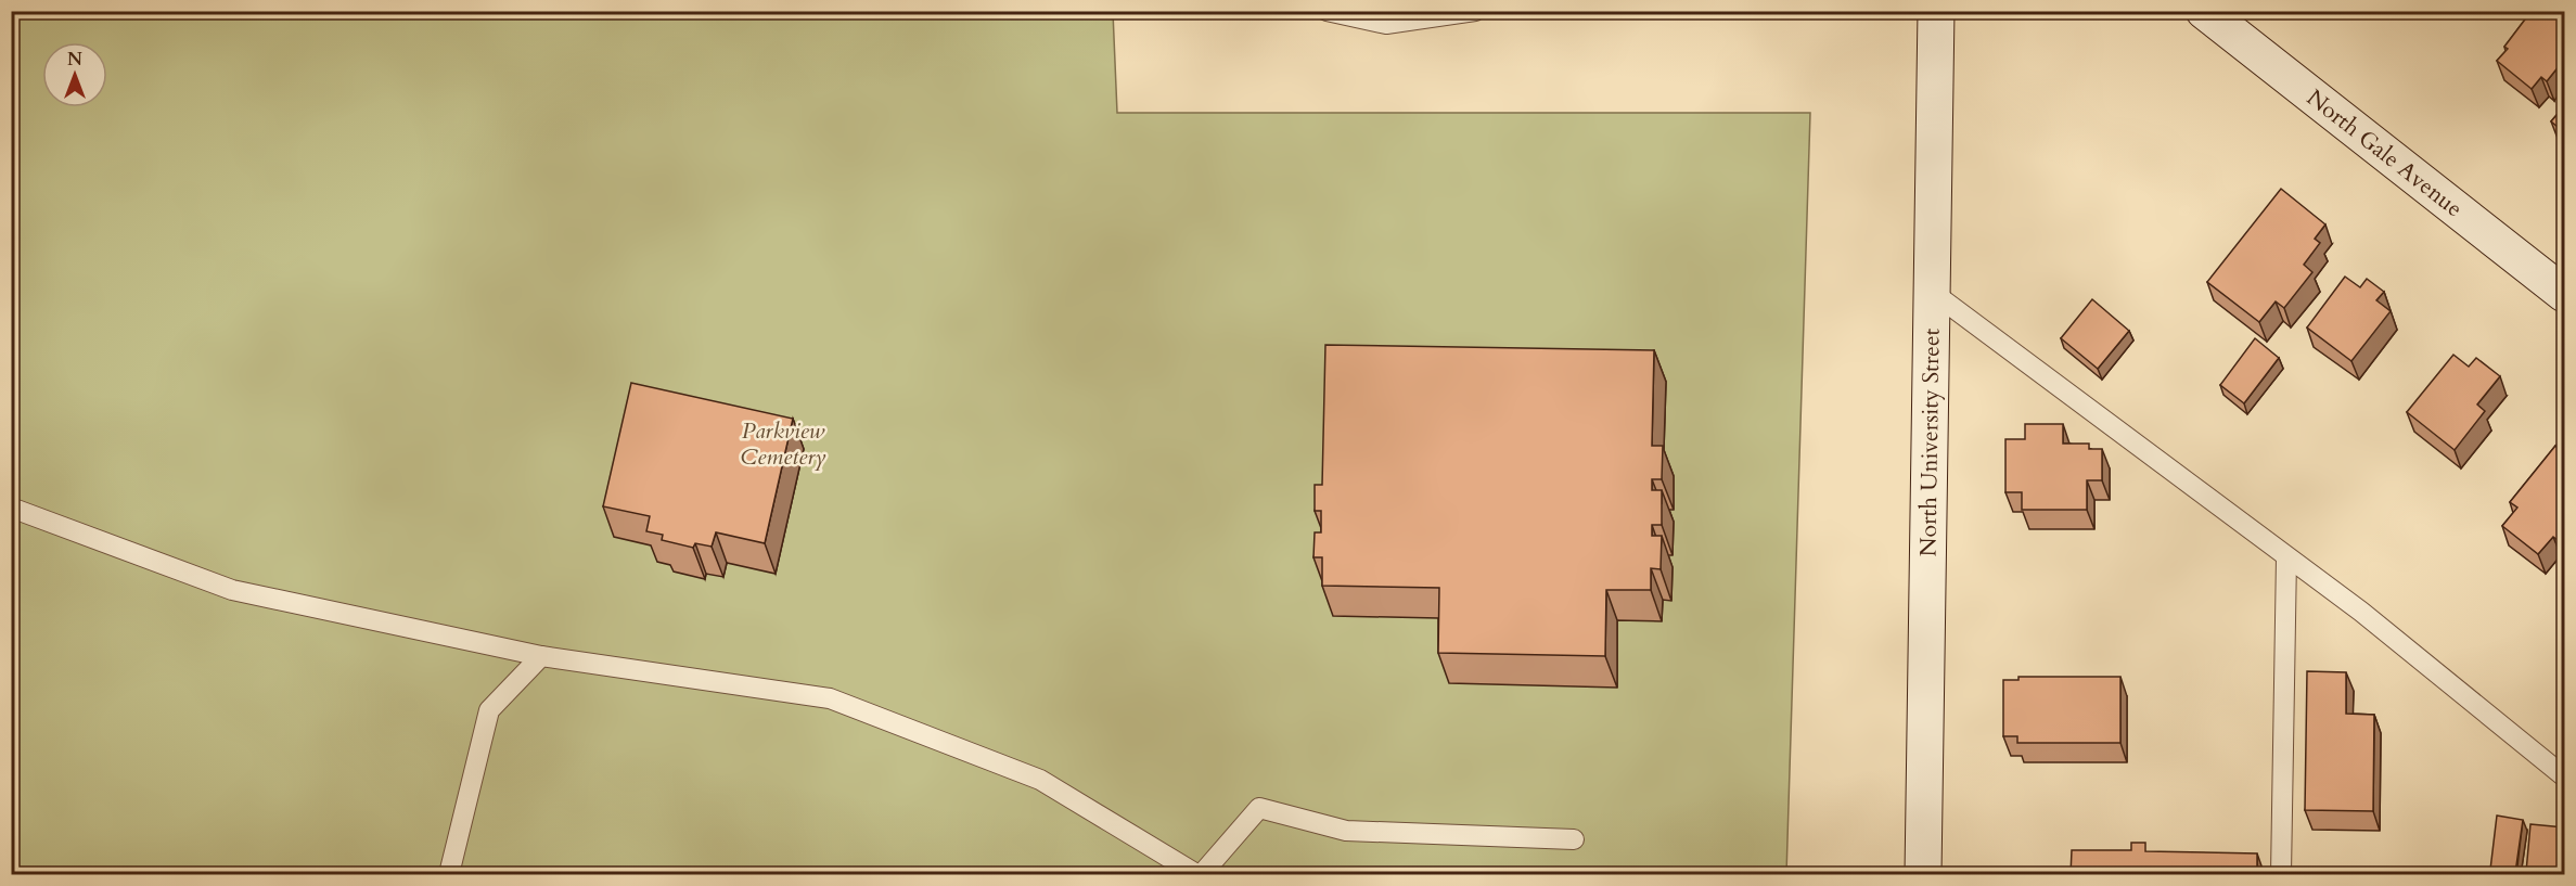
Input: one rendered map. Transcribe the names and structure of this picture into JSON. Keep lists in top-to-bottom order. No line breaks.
{"streets":{"main road":["North Gale Avenue","North University Street"]},"parks":["Parkview Cemetery"],"north":"top"}
